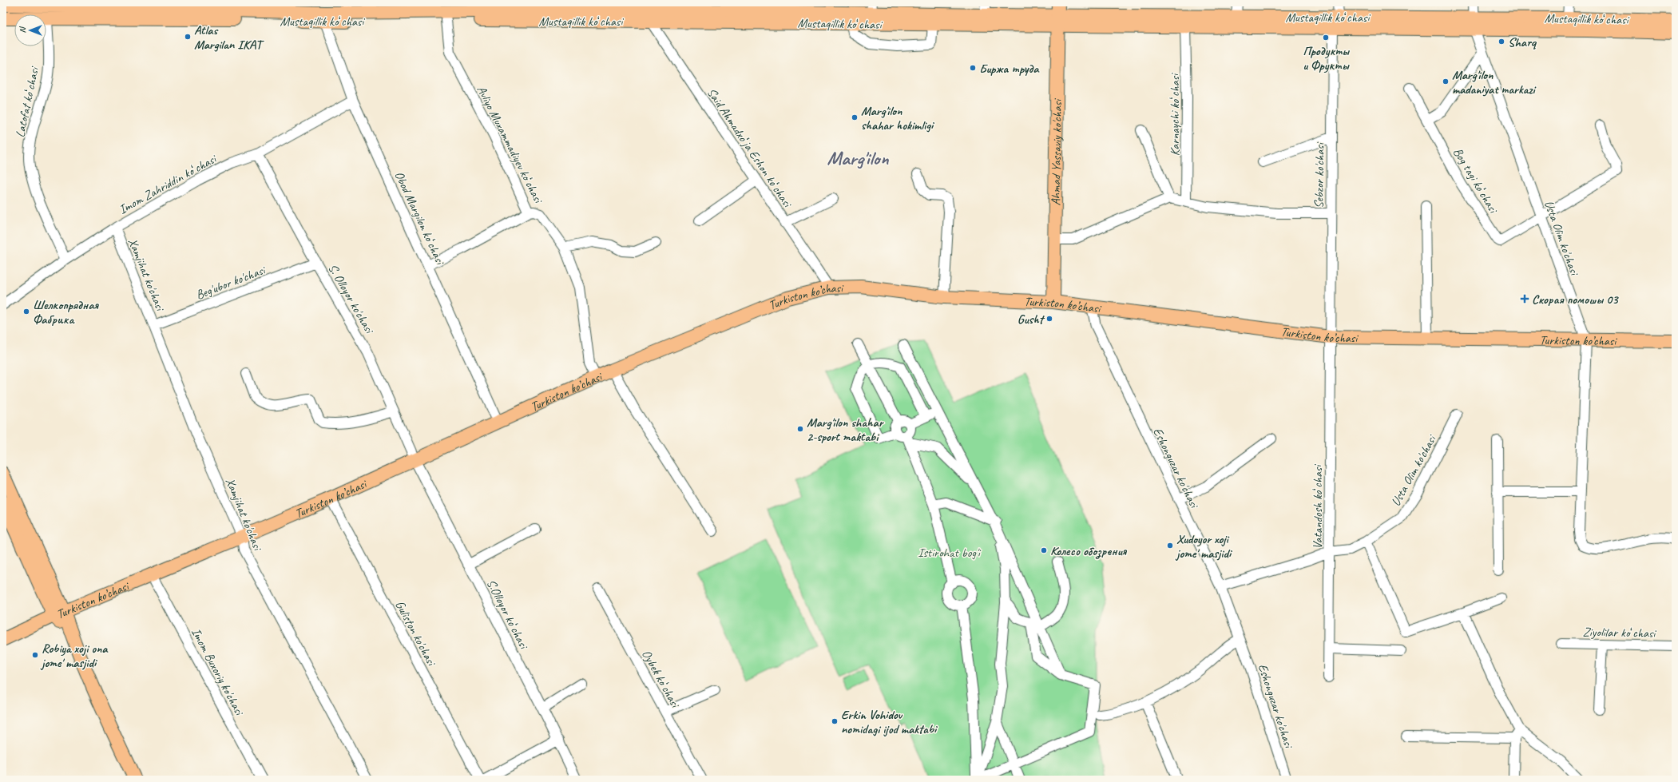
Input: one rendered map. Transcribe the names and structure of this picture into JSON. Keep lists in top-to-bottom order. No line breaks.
{"streets":{"main road":["Mustaqillik koʻchasi","Ahmad Yassaviy ko'chasi","Turkiston ko’chasi"],"street":["Latofat koʻchasi","Karnaychi koʻchasi","Avliyo Muxammadiyev koʻchasi","Said Ahmadxoʻja Eshon koʻchasi","Sebzor ko'chasi","Bog tagi koʻchasi","Imom Zahriddin koʻchasi","Obod Margilon koʻchasi","Usta Olim ko'chasi","Xamjihat ko'chasi","Beg'ubor ko'chasi","S. Olloyor ko'chasi","Eshonguzar ko'chasi","Vatandosh koʻchasi","S.Olloyor koʻchasi","Ziyolilar koʻchasi","Guliston ko'chasi","Imom Buxoriy ko'chasi","Oybek koʻchasi"]},"crossings":[["Mustaqillik koʻchasi","Latofat koʻchasi"],["Mustaqillik koʻchasi","Karnaychi koʻchasi"],["Mustaqillik koʻchasi","Avliyo Muxammadiyev koʻchasi"],["Mustaqillik koʻchasi","Said Ahmadxoʻja Eshon koʻchasi"],["Mustaqillik koʻchasi","Ahmad Yassaviy ko'chasi"],["Mustaqillik koʻchasi","Sebzor ko'chasi"],["Mustaqillik koʻchasi","Obod Margilon koʻchasi"],["Mustaqillik koʻchasi","Usta Olim ko'chasi"],["Latofat koʻchasi","Imom Zahriddin koʻchasi"],["Avliyo Muxammadiyev koʻchasi","Turkiston ko’chasi"],["Said Ahmadxoʻja Eshon koʻchasi","Turkiston ko’chasi"],["Ahmad Yassaviy ko'chasi","Turkiston ko’chasi"],["Sebzor ko'chasi","Turkiston ko’chasi"],["Sebzor ko'chasi","Vatandosh koʻchasi"],["Bog tagi koʻchasi","Usta Olim ko'chasi"],["Imom Zahriddin koʻchasi","Obod Margilon koʻchasi"],["Imom Zahriddin koʻchasi","Xamjihat ko'chasi"],["Imom Zahriddin koʻchasi","S. Olloyor ko'chasi"],["Obod Margilon koʻchasi","Turkiston ko’chasi"],["Usta Olim ko'chasi","Turkiston ko’chasi"],["Usta Olim ko'chasi","Eshonguzar ko'chasi"],["Usta Olim ko'chasi","Vatandosh koʻchasi"],["Xamjihat ko'chasi","Beg'ubor ko'chasi"],["Xamjihat ko'chasi","Turkiston ko’chasi"],["Beg'ubor ko'chasi","S. Olloyor ko'chasi"],["Turkiston ko’chasi","S. Olloyor ko'chasi"],["Turkiston ko’chasi","Eshonguzar ko'chasi"],["Turkiston ko’chasi","Vatandosh koʻchasi"],["Turkiston ko’chasi","S.Olloyor koʻchasi"],["Turkiston ko’chasi","Guliston ko'chasi"],["Turkiston ko’chasi","Imom Buxoriy ko'chasi"],["S. Olloyor ko'chasi","S.Olloyor koʻchasi"]],"districts":["Marg'ilon"],"parks":["Istirohat bog'i"],"places":{"other":["Atlas Margilan IKAT","Продукты и Фрукты","Sharq","Биржа труда","Marg'ilon madaniyat markazi","Marg'ilon shahar hokimligi","Шелкопрядная Фабрика","Gusht","Marg'ilon shahar 2-sport maktabi","Xudoyor xoji jome' masjidi","Колесо обозрения","Robiya xoji ona jome' masjidi","Erkin Vohidov nomidagi ijod maktabi"],"health":["Скорая помошы 03"]},"north":"left"}
